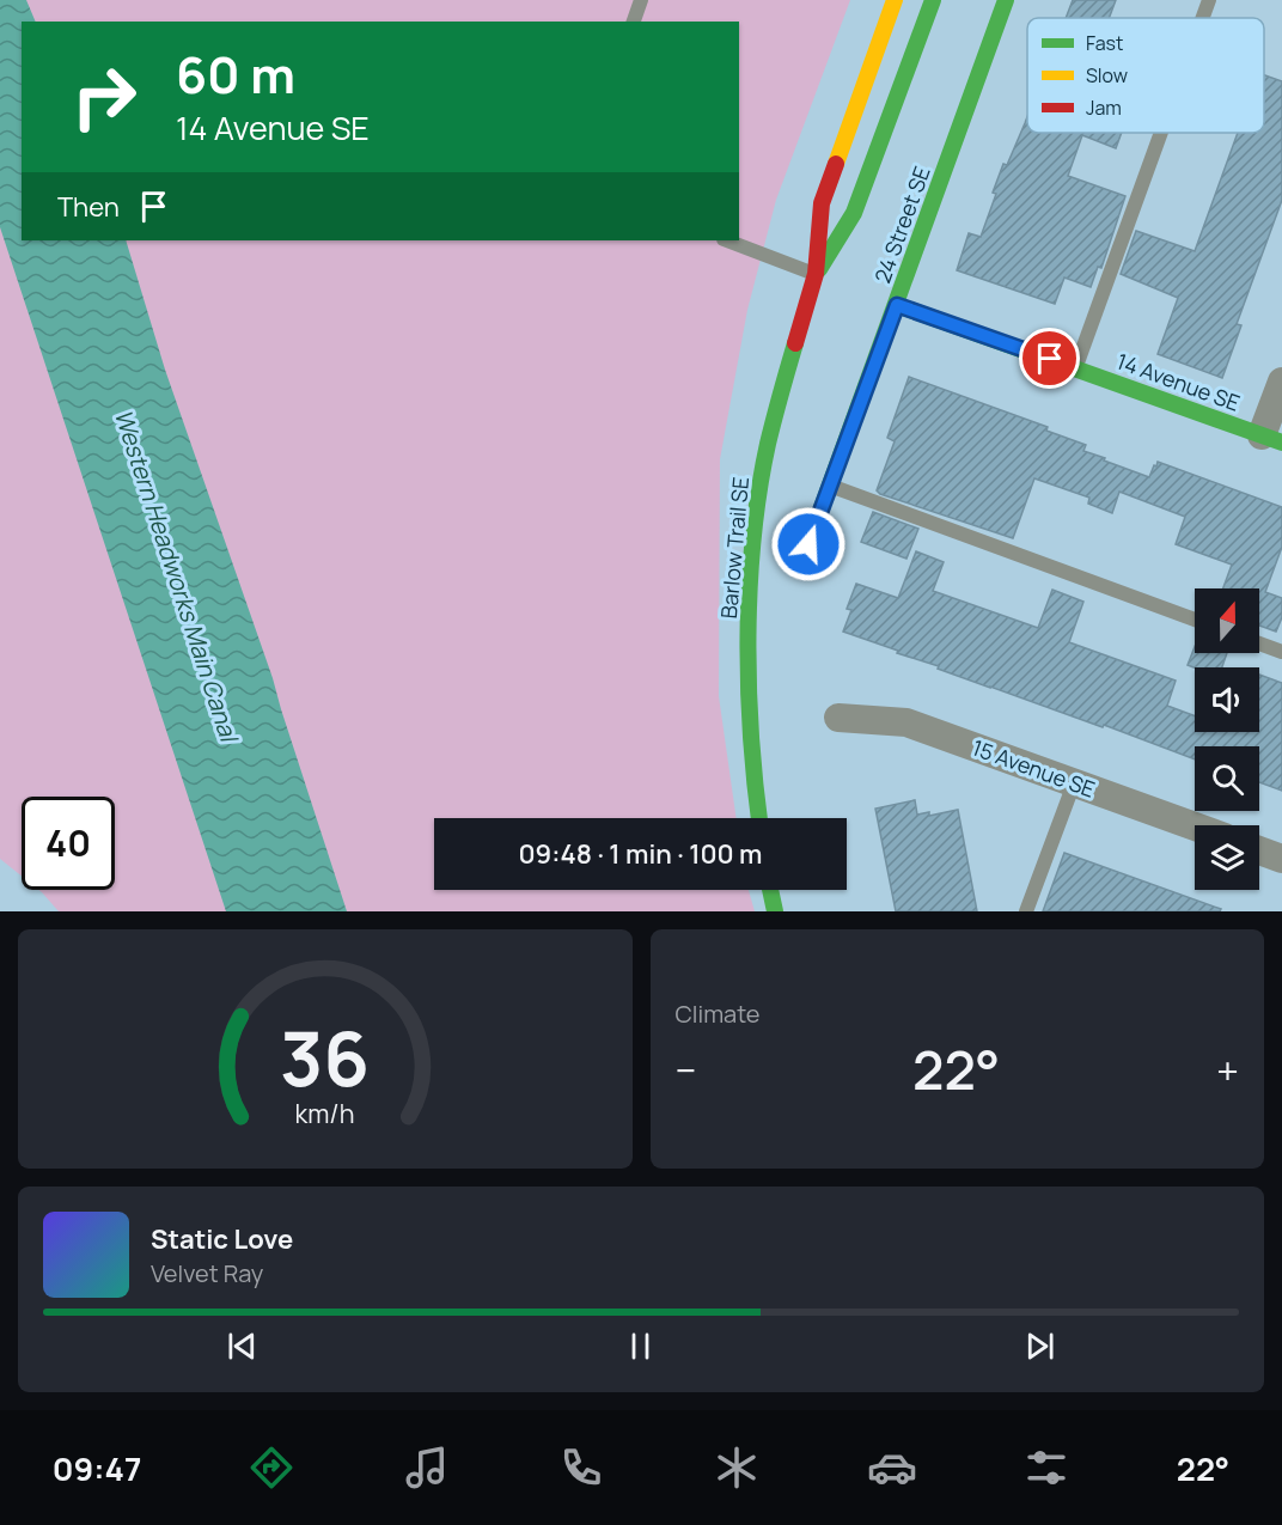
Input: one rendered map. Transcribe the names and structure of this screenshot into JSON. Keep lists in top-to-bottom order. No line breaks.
{"streets":{"street":["24 Street SE","14 Avenue SE","Barlow Trail SE","15 Avenue SE"]},"crossings":[["24 Street SE","14 Avenue SE"]],"water":["Western Headworks Main Canal"],"legend":["Fast","Slow","Jam"],"north":"top","page":{"turn":["60 m","14 Avenue SE"],"then":"Then","limit":"40","trip":"09:48 · 1 min · 100 m","tile":"Climate","heat":["−","22°","+"],"song":["Static Love","Velvet Ray"],"tabs":["09:47","22°"],"gauge":["36","km/h"]}}
